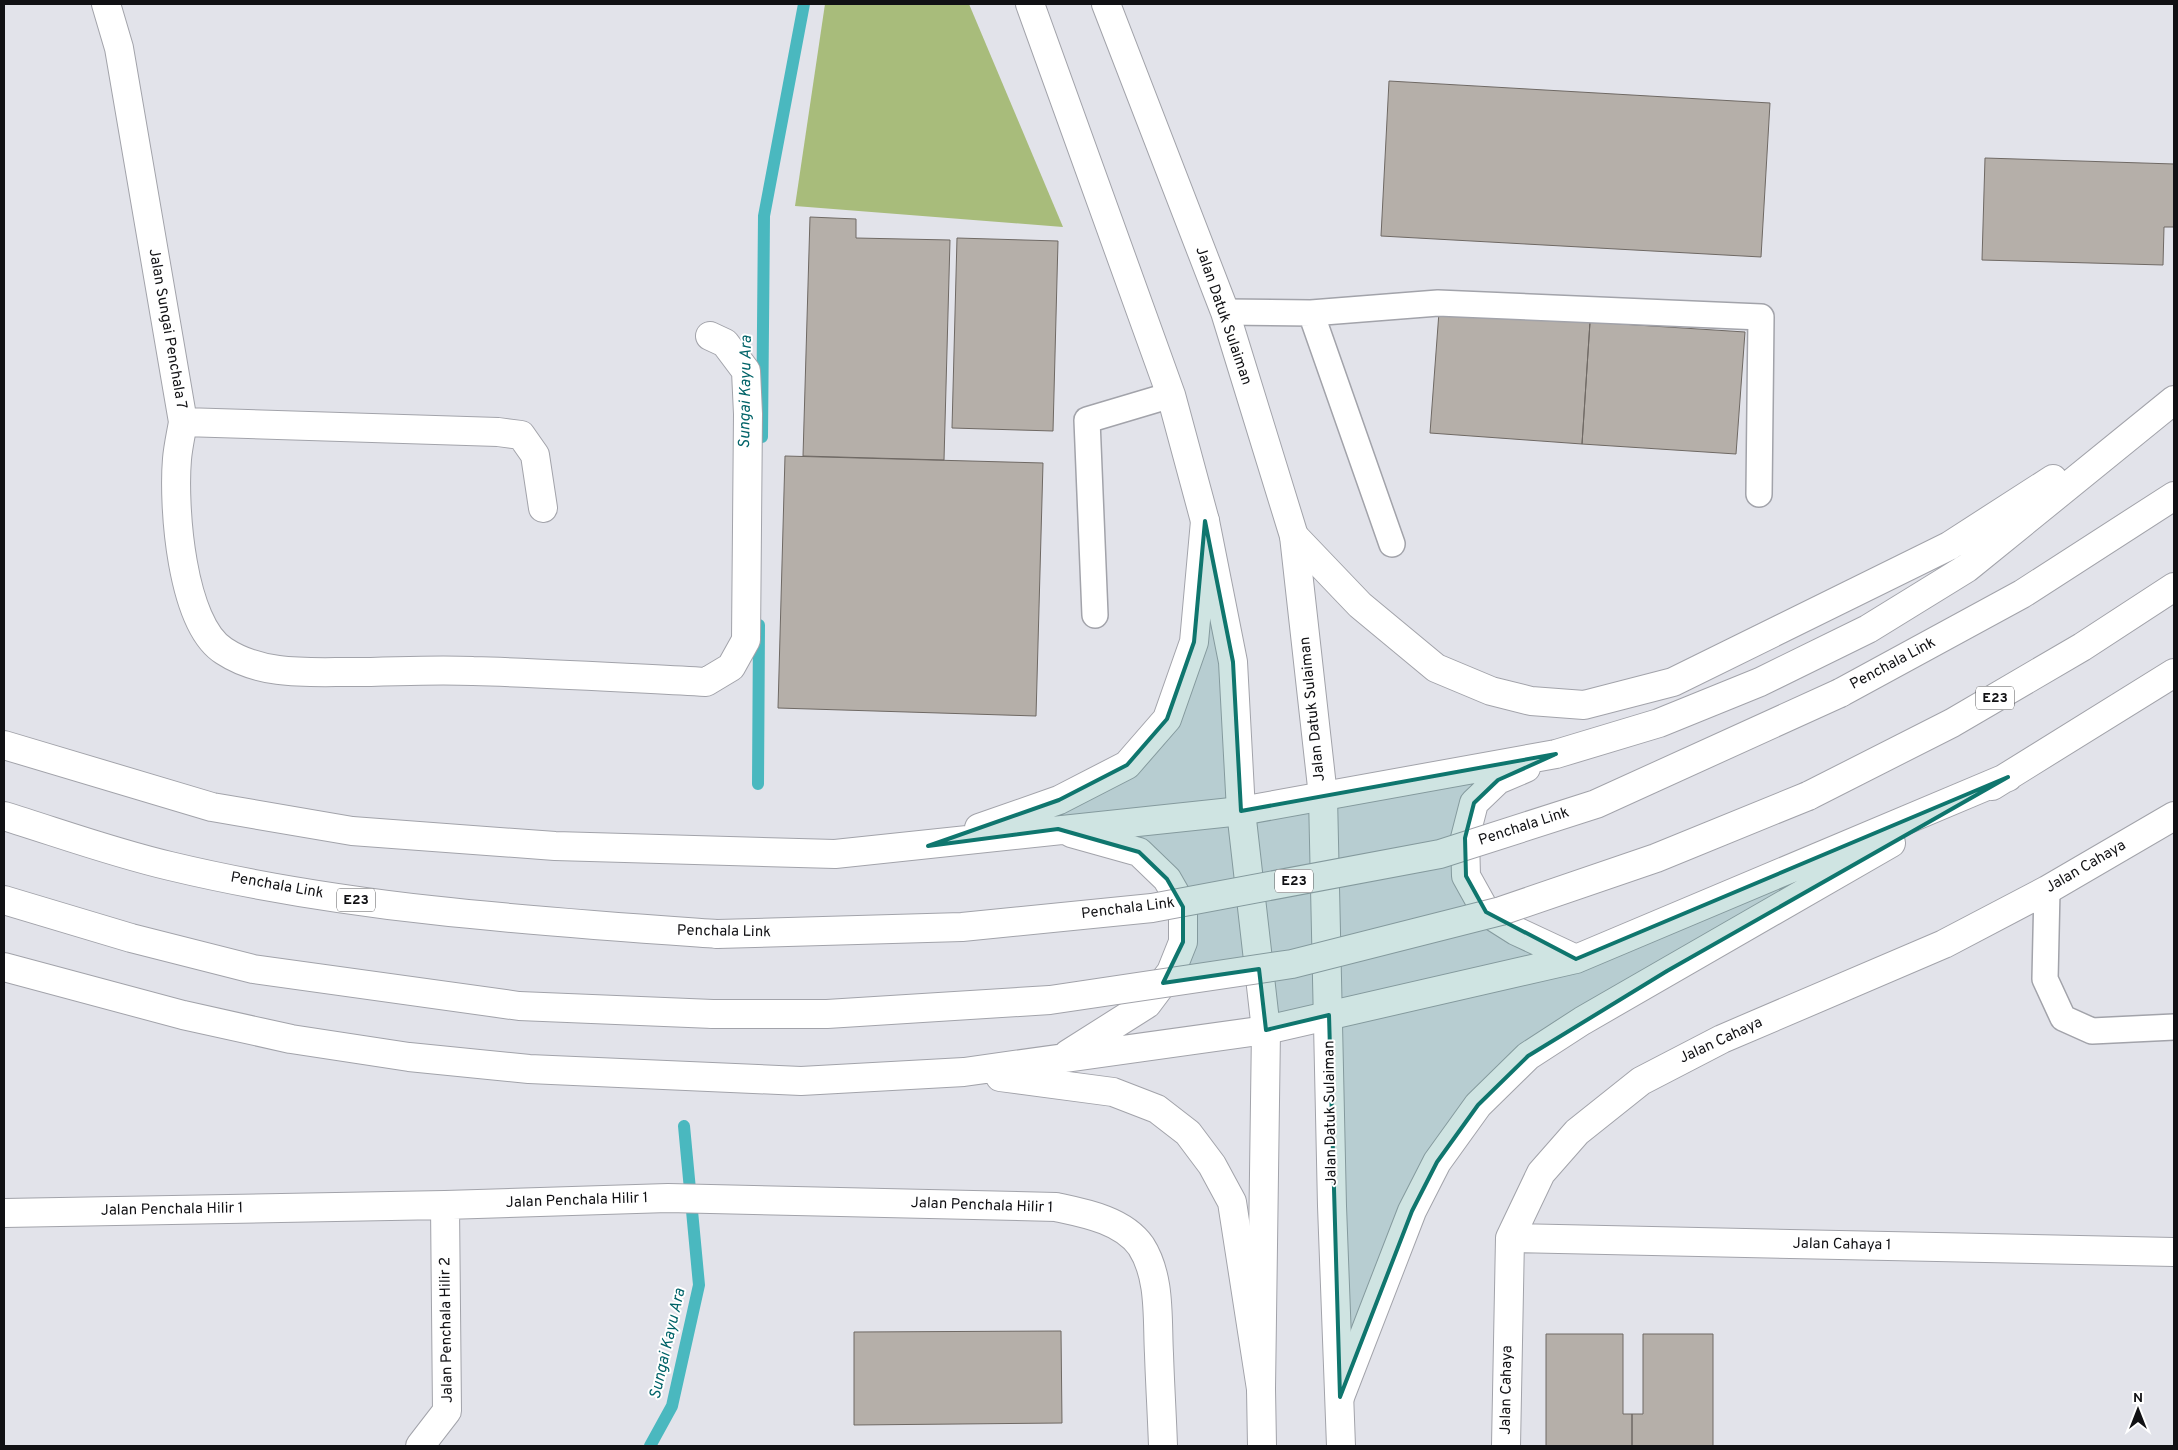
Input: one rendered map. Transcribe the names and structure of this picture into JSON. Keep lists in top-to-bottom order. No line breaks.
{"streets":{"main road":["Jalan Datuk Sulaiman","Jalan Sungai Penchala 7","Penchala Link","E23","Jalan Cahaya","Jalan Penchala Hilir 1","Jalan Cahaya 1","Jalan Penchala Hilir 2"]},"crossings":[["Jalan Cahaya","Jalan Cahaya 1"],["Jalan Penchala Hilir 1","Jalan Penchala Hilir 2"]],"water":["Sungai Kayu Ara"],"north":"top"}
